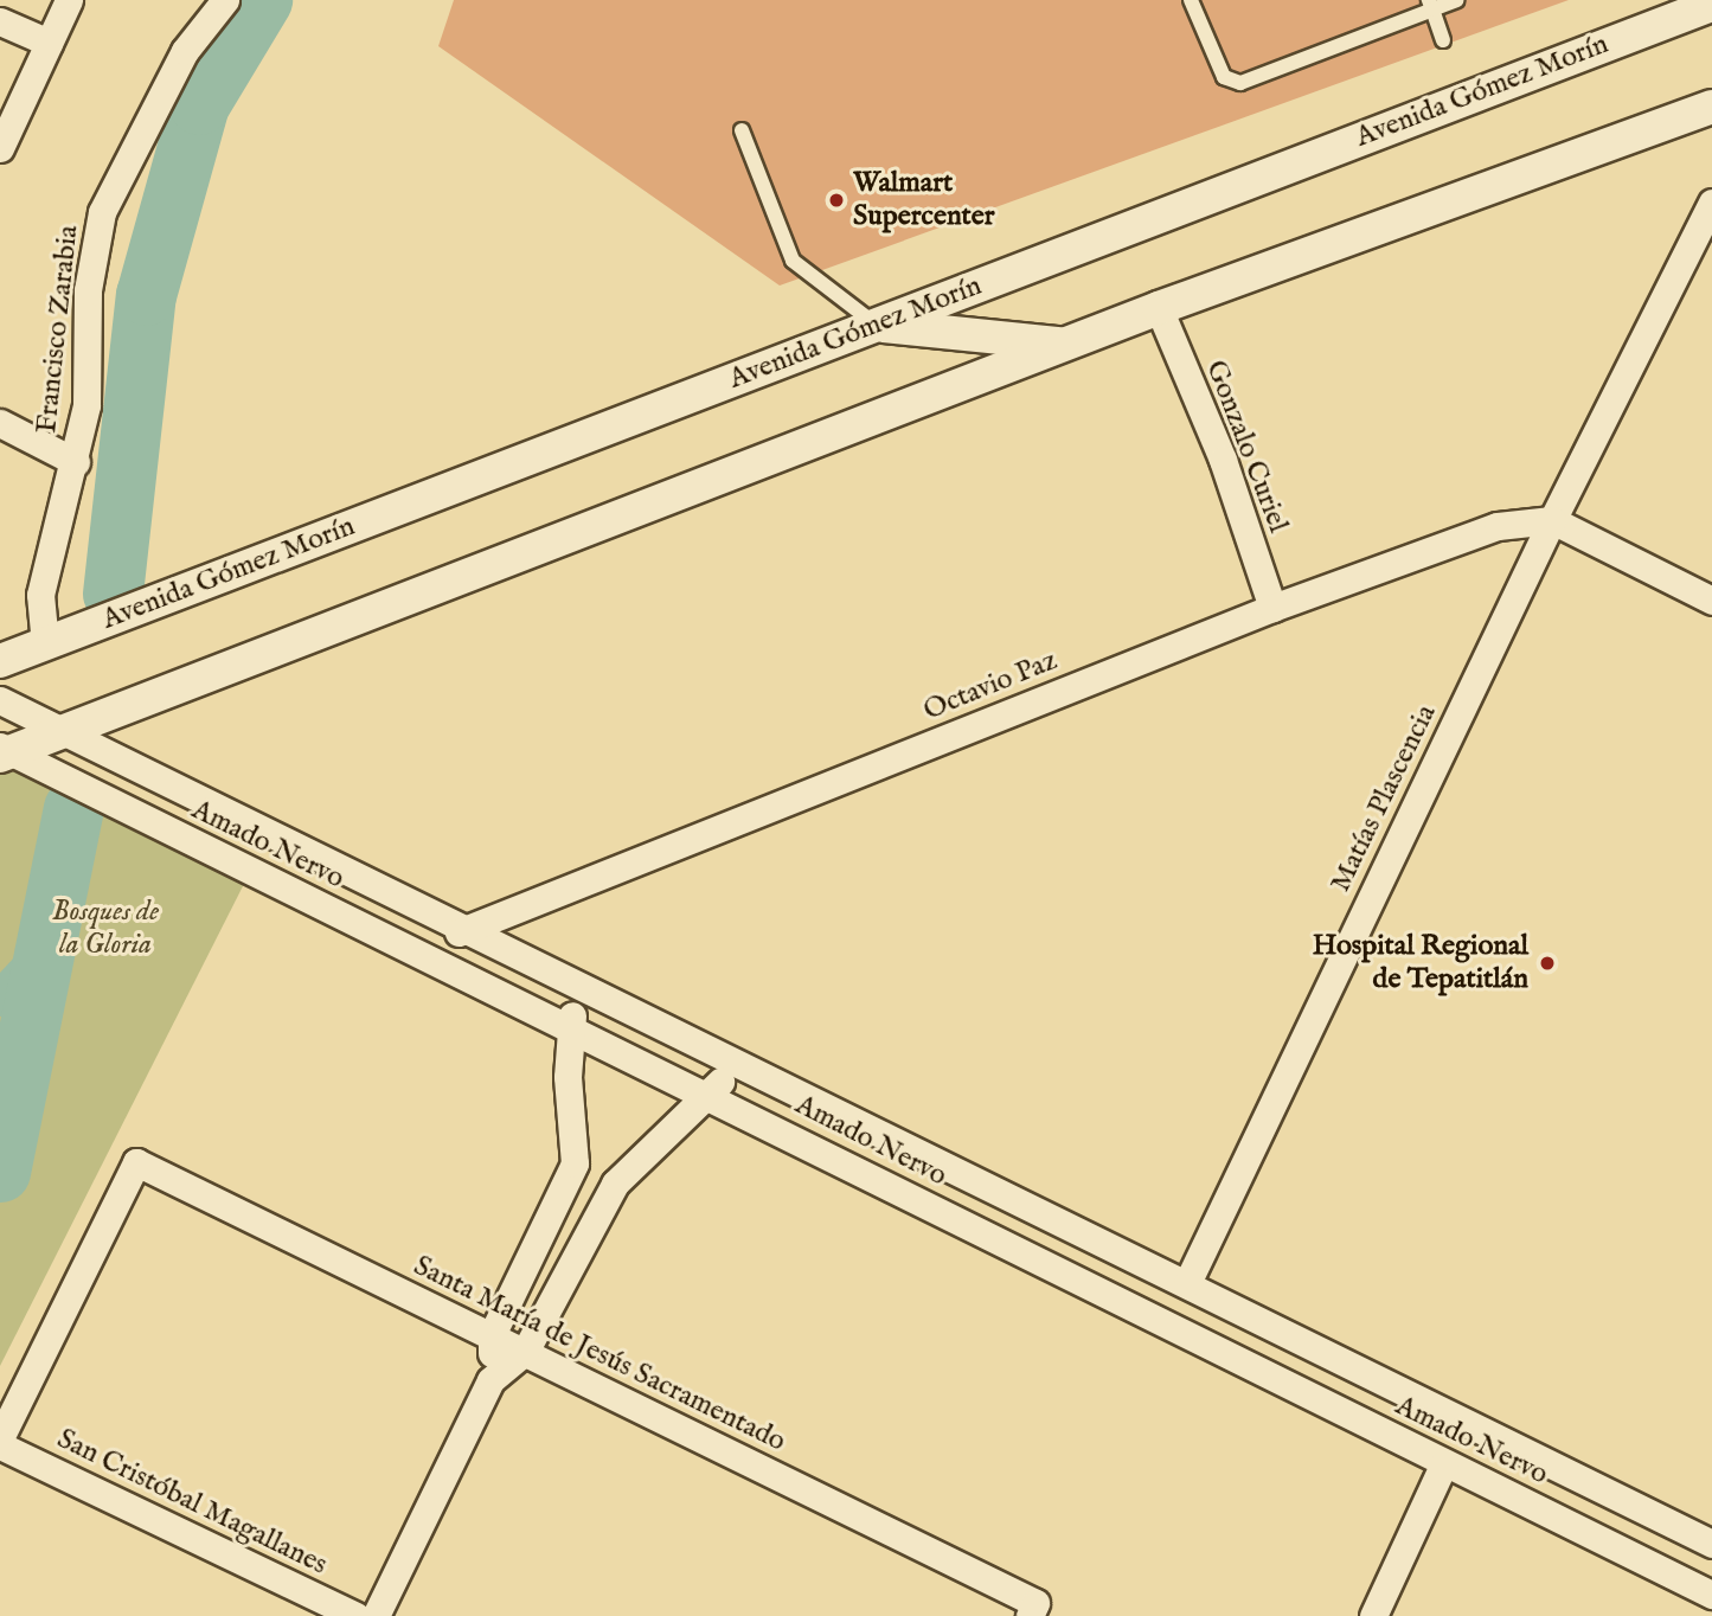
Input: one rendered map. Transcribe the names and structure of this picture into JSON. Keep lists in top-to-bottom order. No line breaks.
{"streets":{"street":["Avenida Gómez Morín","Francisco Zarabia","Gonzalo Curiel","Octavio Paz","Matías Plascencia","Amado Nervo","Santa María de Jesús Sacramentado","San Cristóbal Magallanes"]},"crossings":[["Avenida Gómez Morín","Francisco Zarabia"],["Gonzalo Curiel","Octavio Paz"],["Octavio Paz","Matías Plascencia"],["Octavio Paz","Amado Nervo"],["Matías Plascencia","Amado Nervo"]],"parks":["Bosques de la Gloria"],"places":["Walmart Supercenter","Hospital Regional de Tepatitlán"]}
